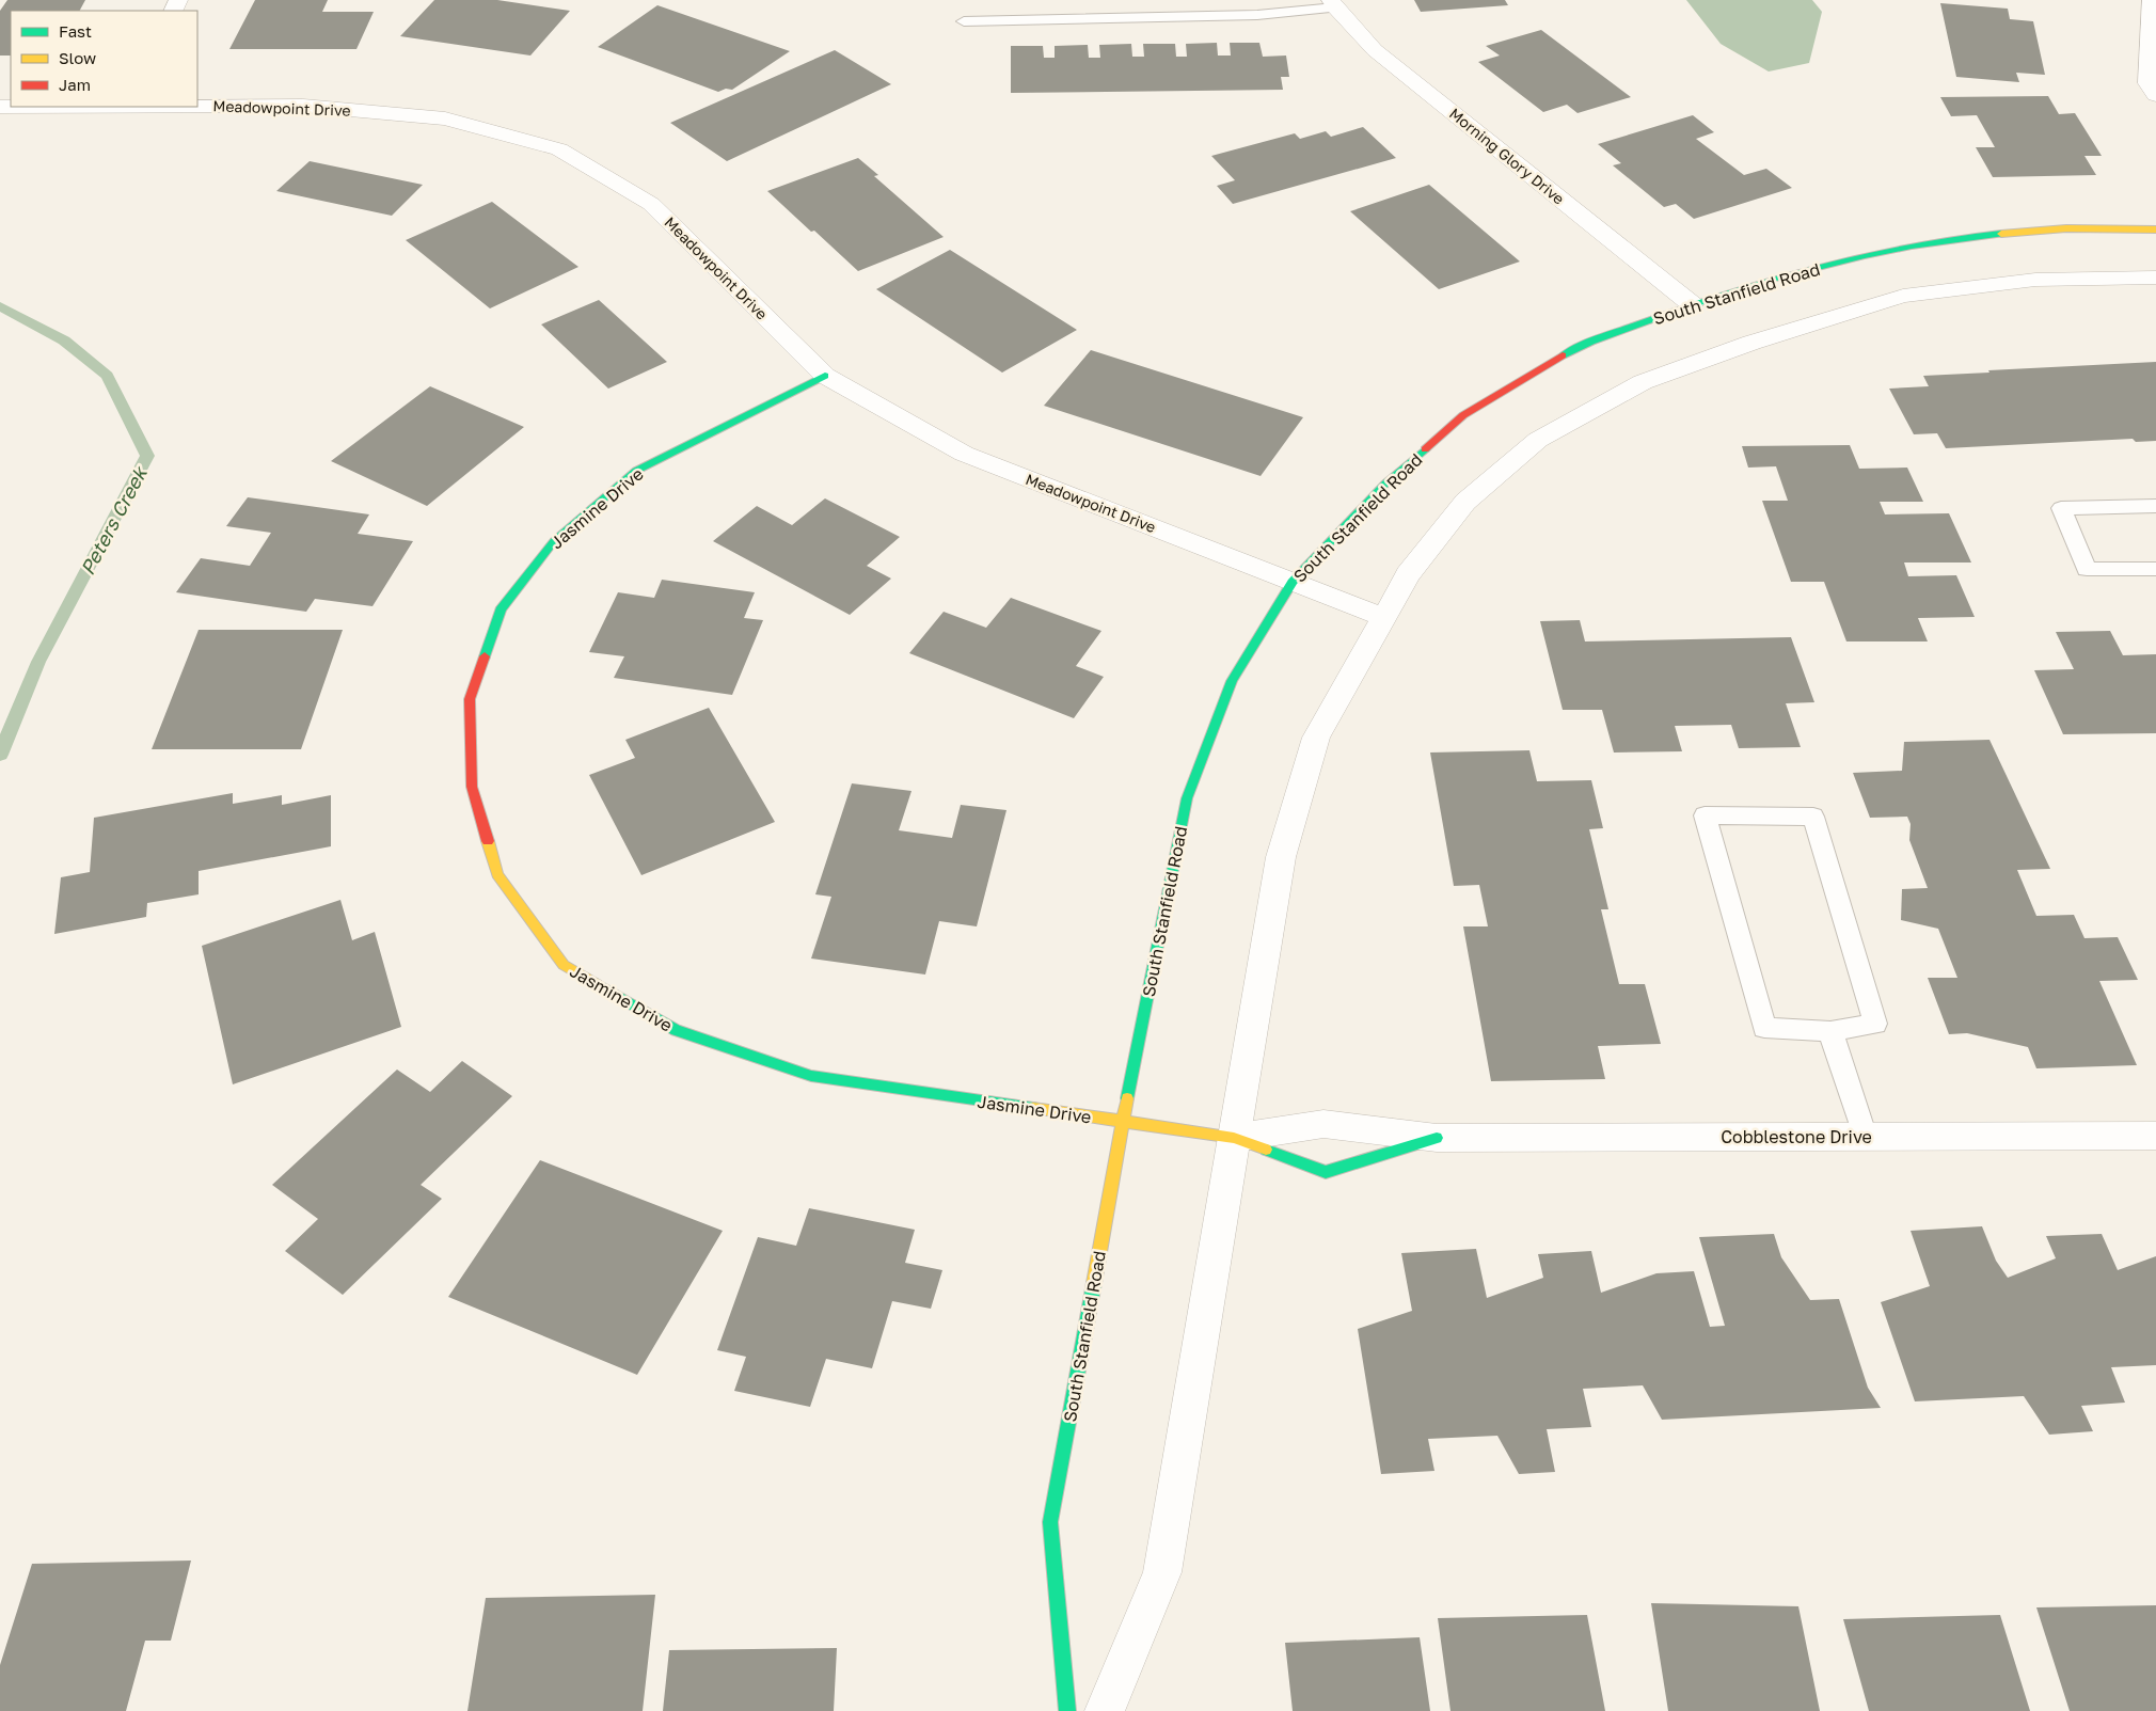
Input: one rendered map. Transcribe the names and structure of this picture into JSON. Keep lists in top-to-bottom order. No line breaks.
{"streets":{"street":["Meadowpoint Drive","Morning Glory Drive","South Stanfield Road","Jasmine Drive","Cobblestone Drive"]},"crossings":[["Meadowpoint Drive","South Stanfield Road"],["Meadowpoint Drive","Jasmine Drive"],["Morning Glory Drive","South Stanfield Road"],["South Stanfield Road","Jasmine Drive"],["Jasmine Drive","Cobblestone Drive"]],"water":["Peters Creek"],"legend":["Fast","Slow","Jam"]}
